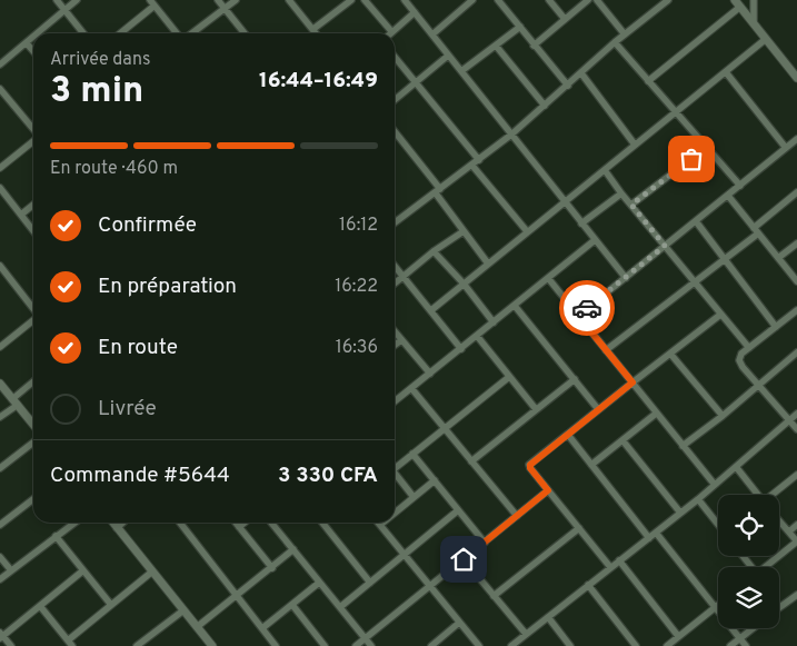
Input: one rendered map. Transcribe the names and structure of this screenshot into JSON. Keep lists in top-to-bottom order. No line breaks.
{"page":{"heading":["3 min","Arrivée dans","16:44–16:49"],"panel":["Commande #5644","3 330 CFA"],"bar":"En route · 460 m","list":[["Confirmée","16:12"],["En préparation","16:22"],["En route","16:36"],"Livrée"]}}
